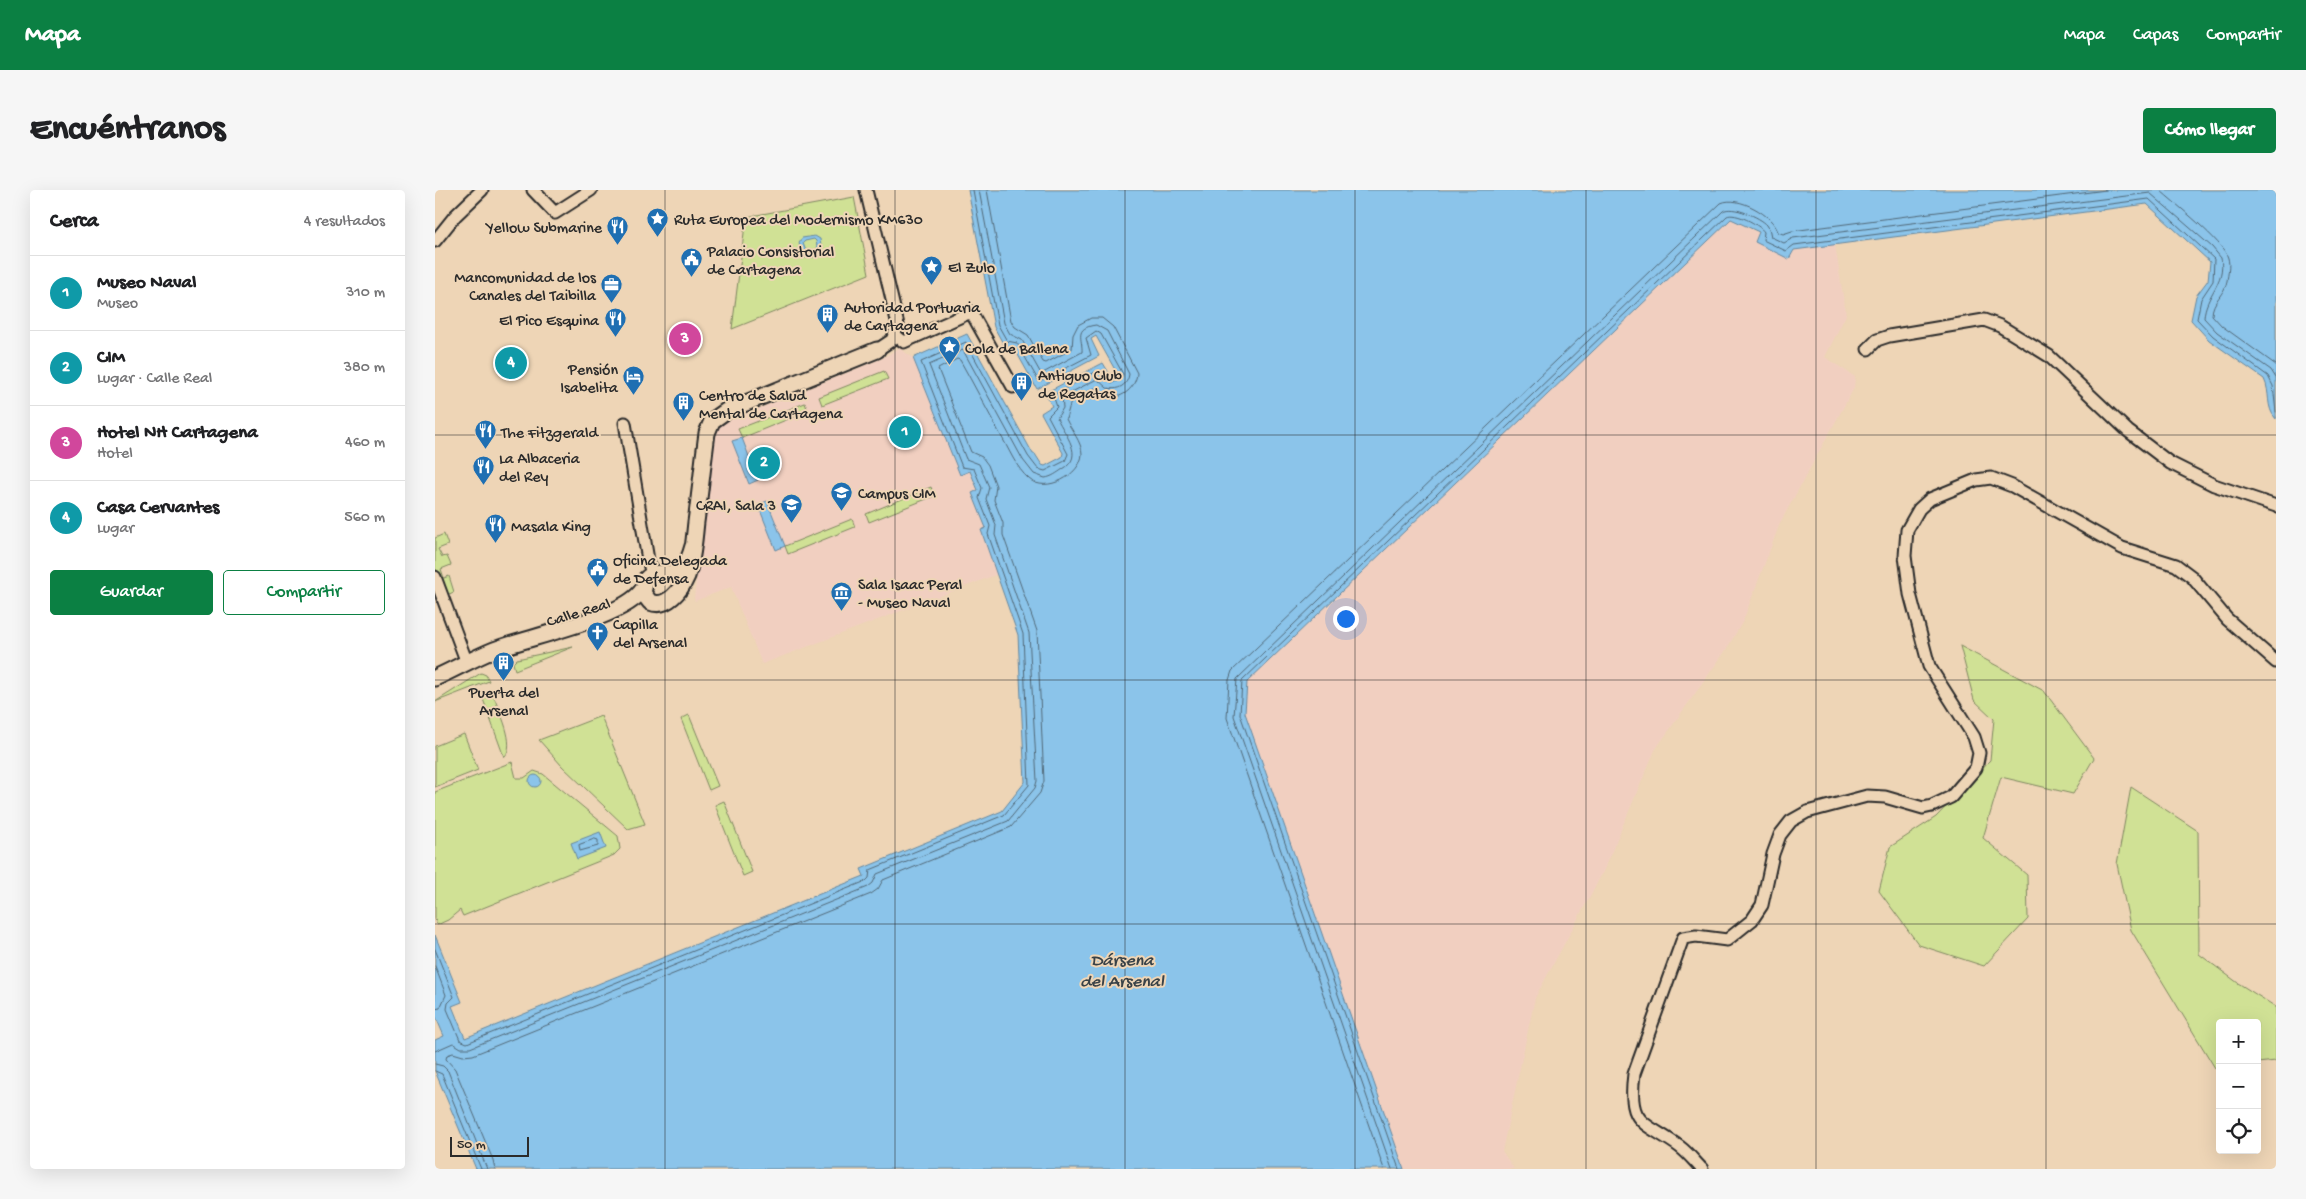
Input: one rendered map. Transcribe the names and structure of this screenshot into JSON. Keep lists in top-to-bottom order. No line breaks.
{"streets":{"main road":["Calle Real"]},"water":["Dársena del Arsenal"],"places":{"place":["Ruta Europea del Modernismo KM630","El Zulo","Cola de Ballena"],"restaurant":["Yellow Submarine","El Pico Esquina","The Fitzgerald","La Albaceria del Rey","Masala King"],"public building":["Palacio Consistorial de Cartagena","Oficina Delegada de Defensa"],"office":["Mancomunidad de los Canales del Taibilla"],"building":["Autoridad Portuaria de Cartagena","Antiguo Club de Regatas","Centro de Salud Mental de Cartagena","Puerta del Arsenal"],"hotel":["Pensión Isabelita"],"school or university":["Campus CIM","CRAI, Sala 3"],"museum":["Sala Isaac Peral - Museo Naval"],"church":["Capilla del Arsenal"]},"scale_bar":"50 m","page":{"header":"Mapa","nav":["Mapa","Capas","Compartir"],"buttons":["Cómo llegar",["Guardar","Compartir"]],"title":"Encuéntranos","heading":["Cerca","4 resultados"],"list":[{"mark":"1","name":"Museo Naval","note":"Museo","value":"310 m"},{"mark":"2","name":"CIM","note":"Lugar · Calle Real","value":"380 m"},{"mark":"3","name":"Hotel NH Cartagena","note":"Hotel","value":"460 m"},{"mark":"4","name":"Casa Cervantes","note":"Lugar","value":"560 m"}],"pins":["3","4","1","2"],"map_buttons":["+","−"],"scale":"50 m"}}
